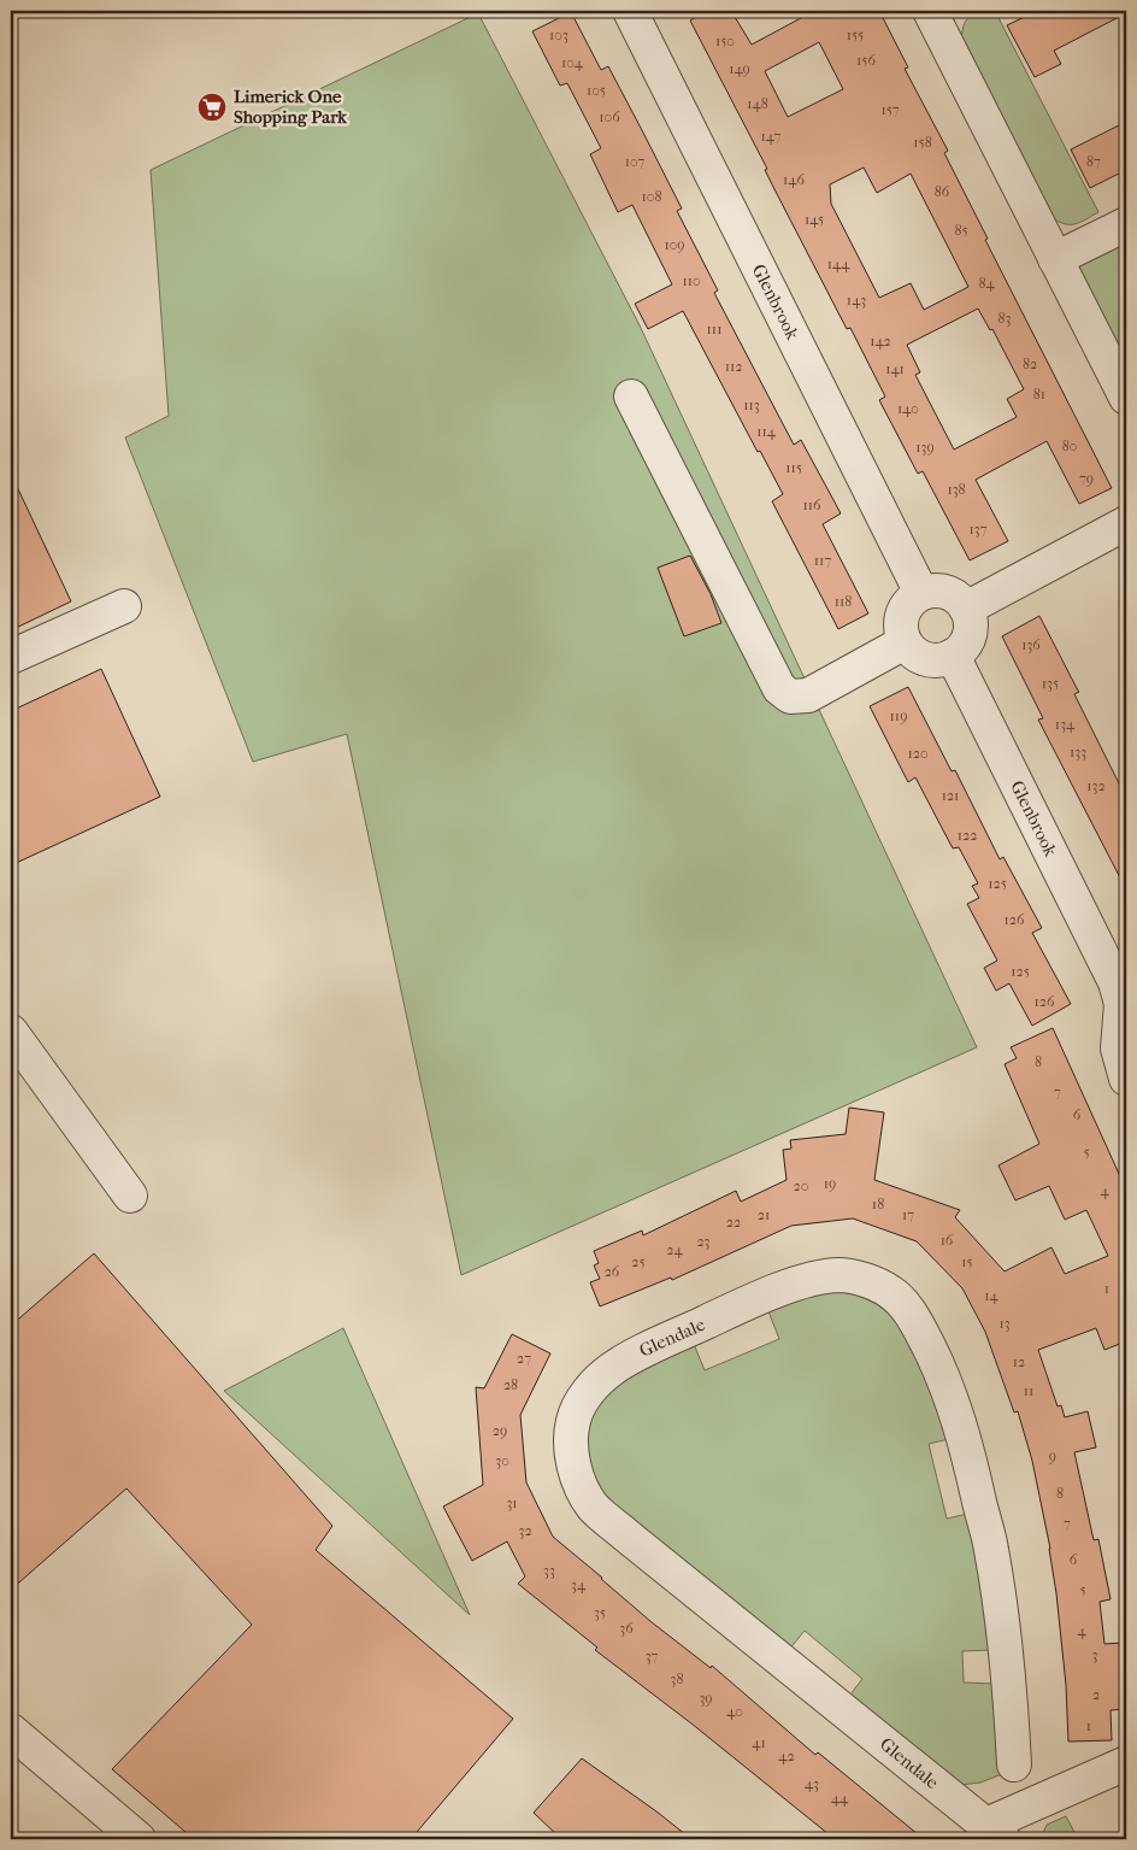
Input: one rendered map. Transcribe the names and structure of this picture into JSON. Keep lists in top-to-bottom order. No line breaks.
{"streets":{"street":["Glenbrook","Glendale"]},"places":{"supermarket":["Limerick One Shopping Park"]},"house_numbers":["103","155","150","156","104","149","105","148","157","106","147","158","107","87","146","86","108","145","85","109","144","110","84","143","83","111","142","82","112","141","81","113","140","114","80","139","115","79","138","116","137","117","118","136","135","119","134","133","120","132","121","122","125","126","125","126","8","7","6","5","19","20","4","18","21","17","22","16","23","24","25","15","26","1","14","13","27","12","28","11","29","9","30","8","31","7","32","6","33","34","5","35","36","4","3","37","38","2","39","40","1","41","42","43","44"]}
